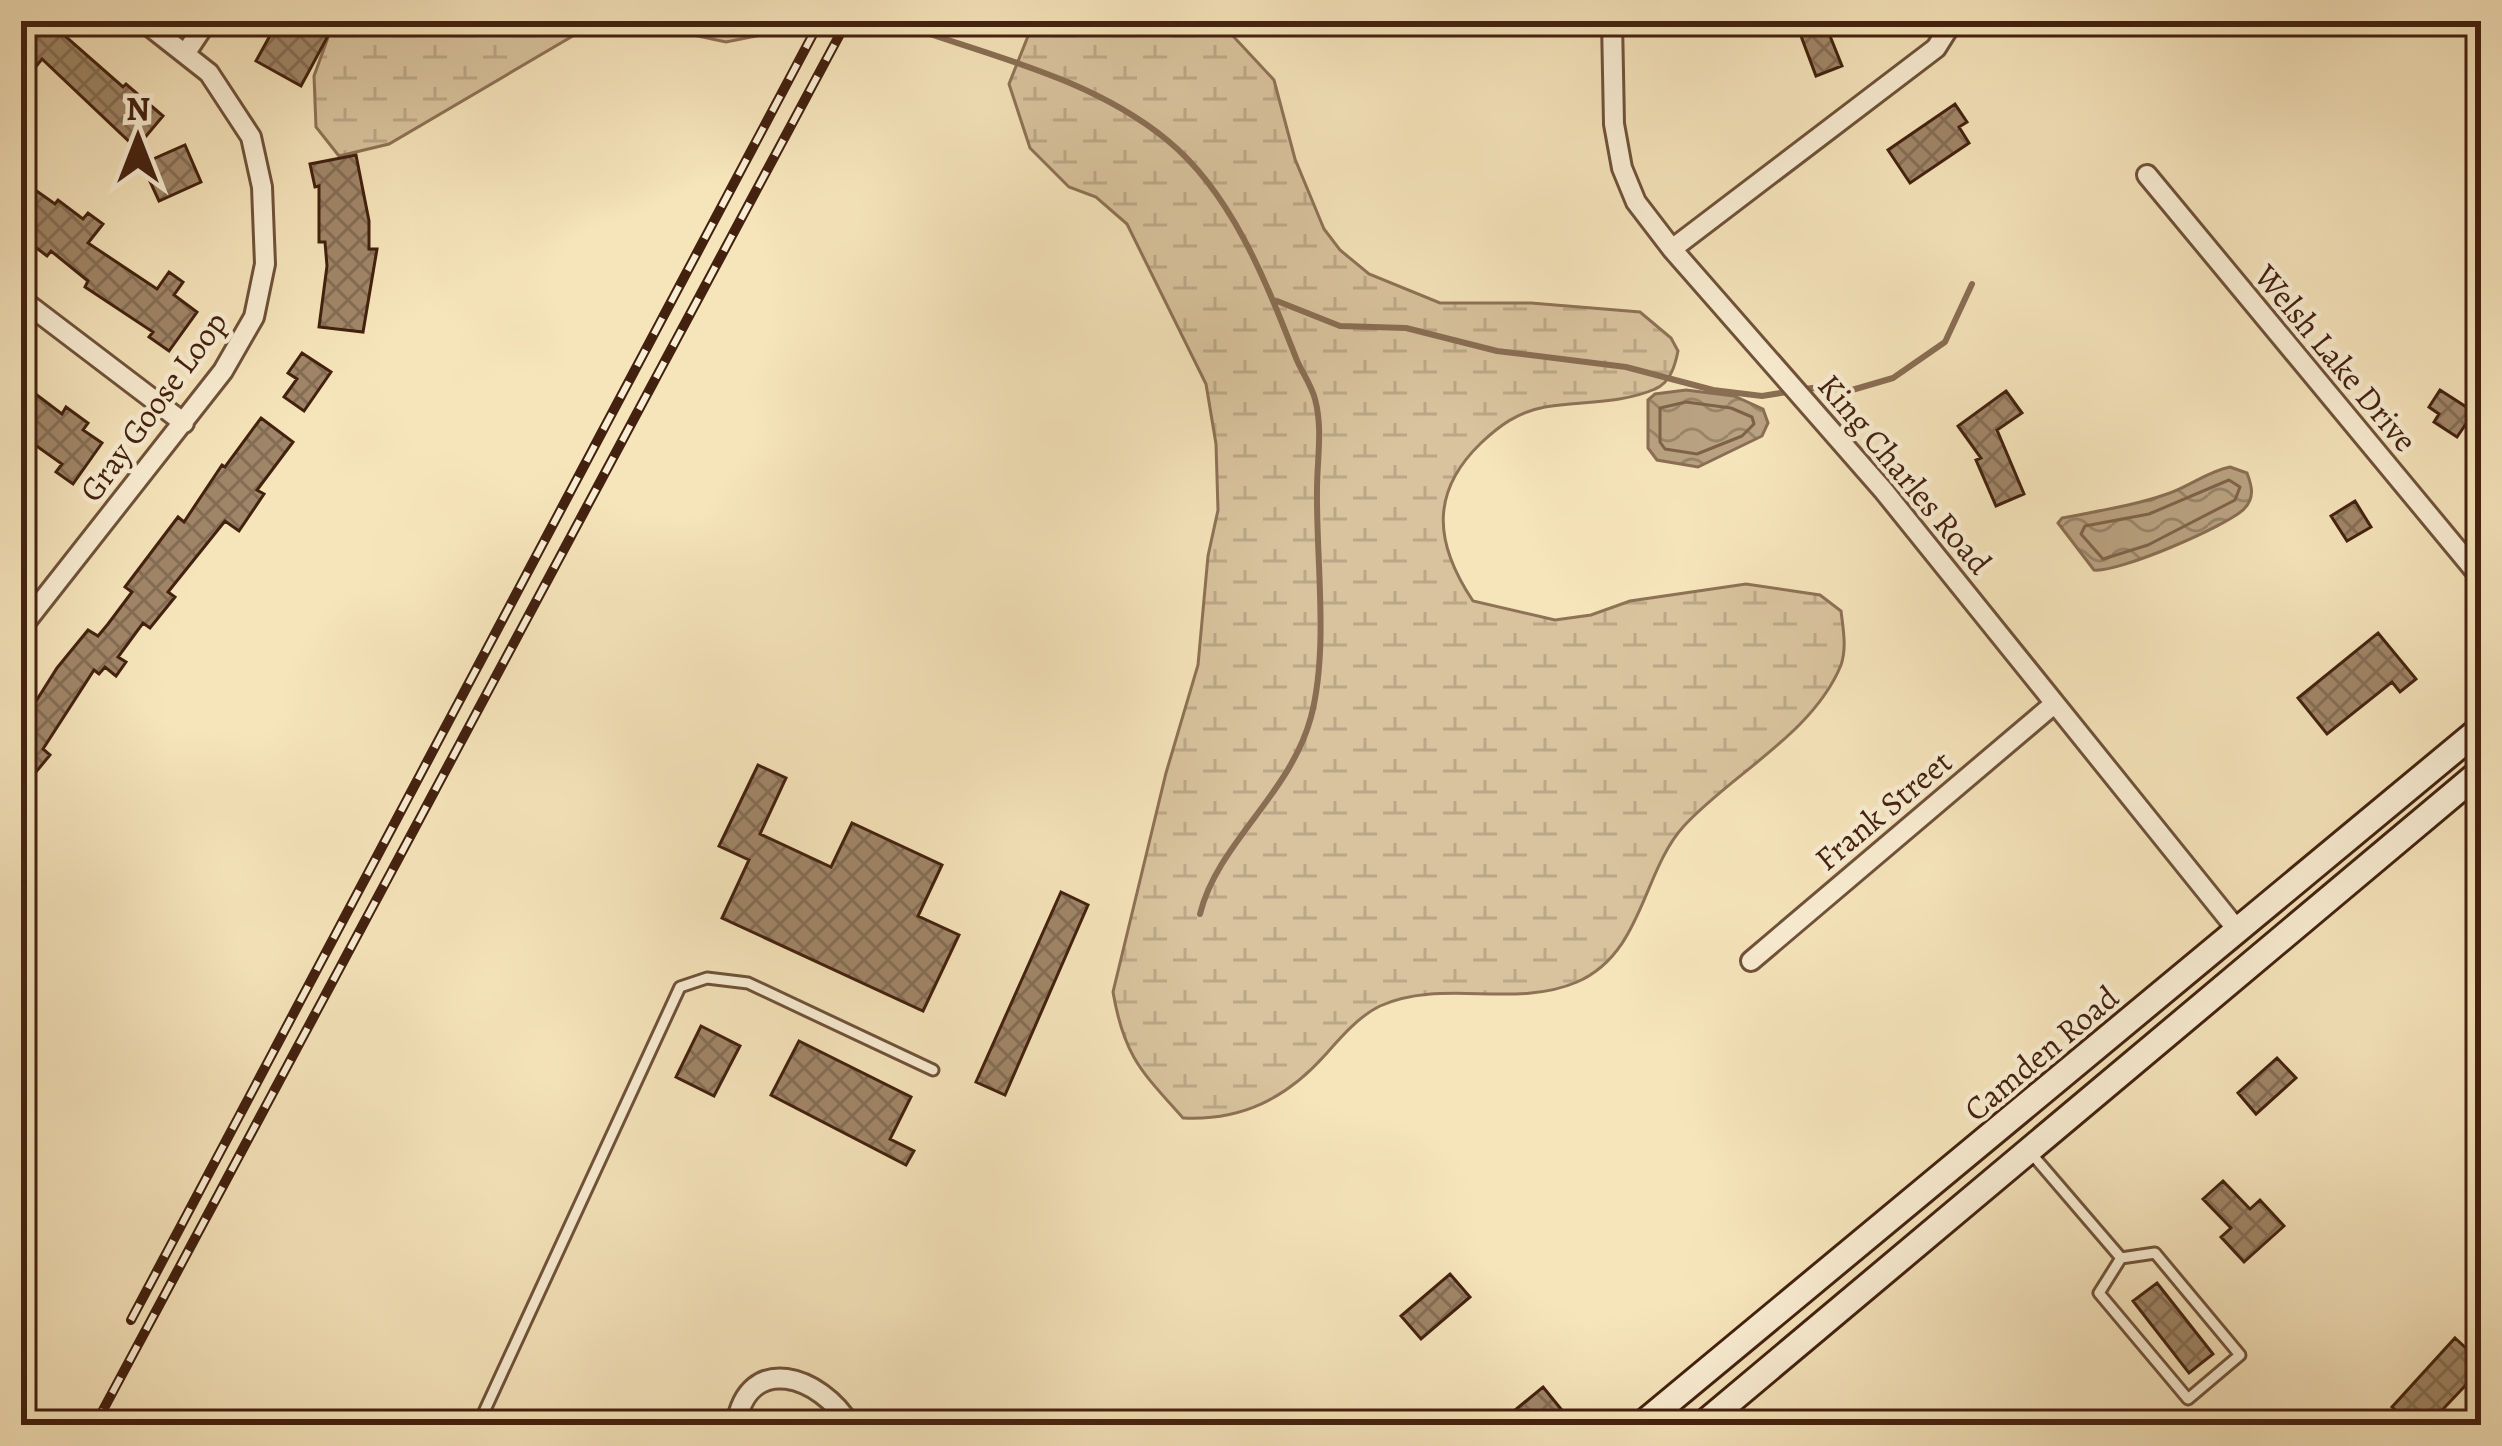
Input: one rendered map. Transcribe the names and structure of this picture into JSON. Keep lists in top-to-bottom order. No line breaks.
{"streets":{"main road":["Camden Road"],"street":["Welsh Lake Drive","Gray Goose Loop","King Charles Road","Frank Street"]},"crossings":[["King Charles Road","Frank Street"],["King Charles Road","Camden Road"]],"north":"top"}
